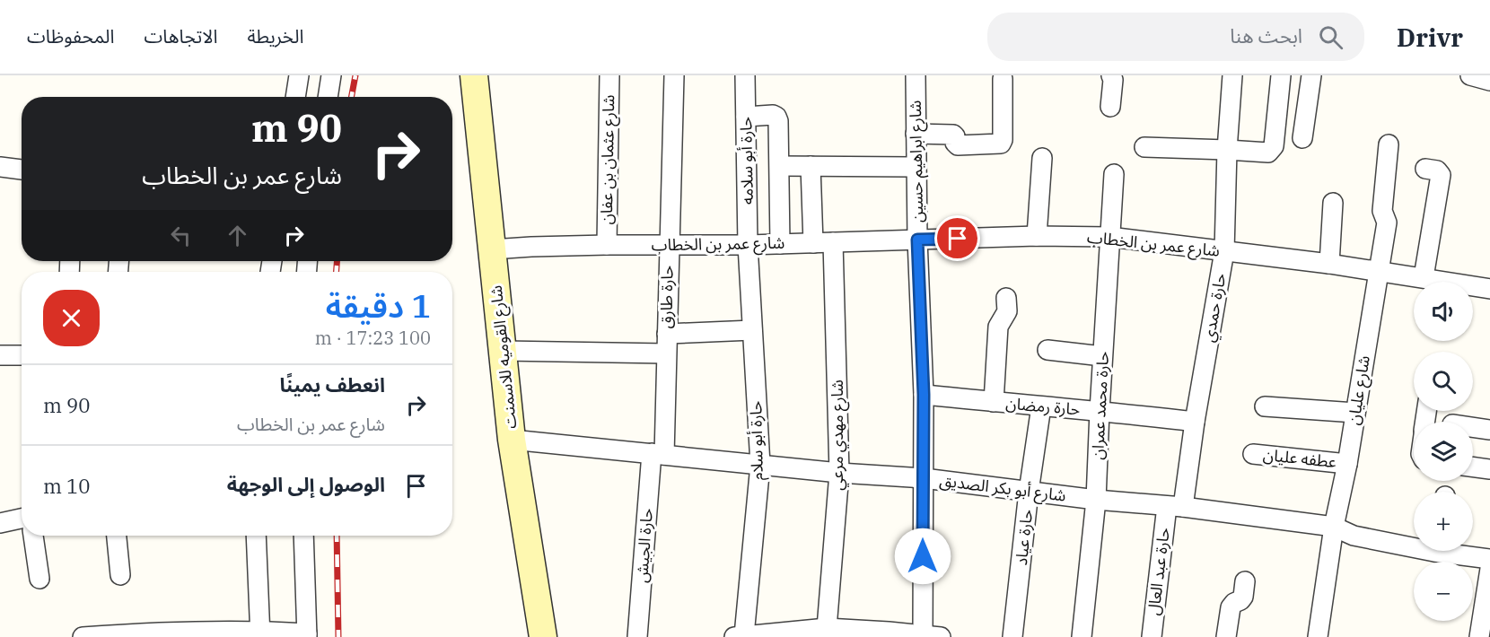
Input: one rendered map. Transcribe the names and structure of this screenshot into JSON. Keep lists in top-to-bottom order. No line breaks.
{"streets":{"main road":["شارع القوميه للاسمنت"],"street":["شارع عثمان بن عفان","حارة أبو سلامه","شارع ابراهيم حسين","شارع عمر بن الخطاب","حارة طارق","حارة حمدي","شارع عليان","حارة محمد عمران","حارة رمضان","شارع مهدي مرعي","حارة أبو سلام","عطفه عليان","شارع أبو بكر الصديق","حارة عياد","حارة الجيش","حارة عبد العال"]},"crossings":[["شارع عثمان بن عفان","شارع عمر بن الخطاب"],["حارة أبو سلامه","شارع عمر بن الخطاب"],["حارة أبو سلامه","حارة أبو سلام"],["شارع ابراهيم حسين","شارع عمر بن الخطاب"],["شارع ابراهيم حسين","حارة رمضان"],["شارع ابراهيم حسين","شارع أبو بكر الصديق"],["شارع عمر بن الخطاب","حارة طارق"],["شارع عمر بن الخطاب","حارة حمدي"],["شارع عمر بن الخطاب","شارع القوميه للاسمنت"],["شارع عمر بن الخطاب","شارع عليان"],["شارع عمر بن الخطاب","حارة محمد عمران"],["شارع عمر بن الخطاب","شارع مهدي مرعي"],["شارع عمر بن الخطاب","حارة أبو سلام"],["حارة طارق","شارع أبو بكر الصديق"],["حارة طارق","حارة الجيش"],["حارة حمدي","حارة رمضان"],["حارة حمدي","شارع أبو بكر الصديق"],["حارة حمدي","حارة عبد العال"],["شارع القوميه للاسمنت","شارع أبو بكر الصديق"],["شارع عليان","عطفه عليان"],["شارع عليان","شارع أبو بكر الصديق"],["حارة محمد عمران","حارة رمضان"],["حارة محمد عمران","شارع أبو بكر الصديق"],["حارة رمضان","حارة عياد"],["شارع مهدي مرعي","شارع أبو بكر الصديق"],["حارة أبو سلام","شارع أبو بكر الصديق"],["شارع أبو بكر الصديق","حارة عياد"],["شارع أبو بكر الصديق","حارة الجيش"],["شارع أبو بكر الصديق","حارة عبد العال"]],"page":{"header":"Drivr","search":"ابحث هنا","nav":["الخريطة","الاتجاهات","المحفوظات"],"turn":["90 m","شارع عمر بن الخطاب"],"heading":["1 دقيقة","100 m · 17:23"],"map_buttons":["+","−"],"list":[{"name":"انعطف يمينًا","note":"شارع عمر بن الخطاب","value":"90 m"},{"name":"الوصول إلى الوجهة","value":"10 m"}]}}
